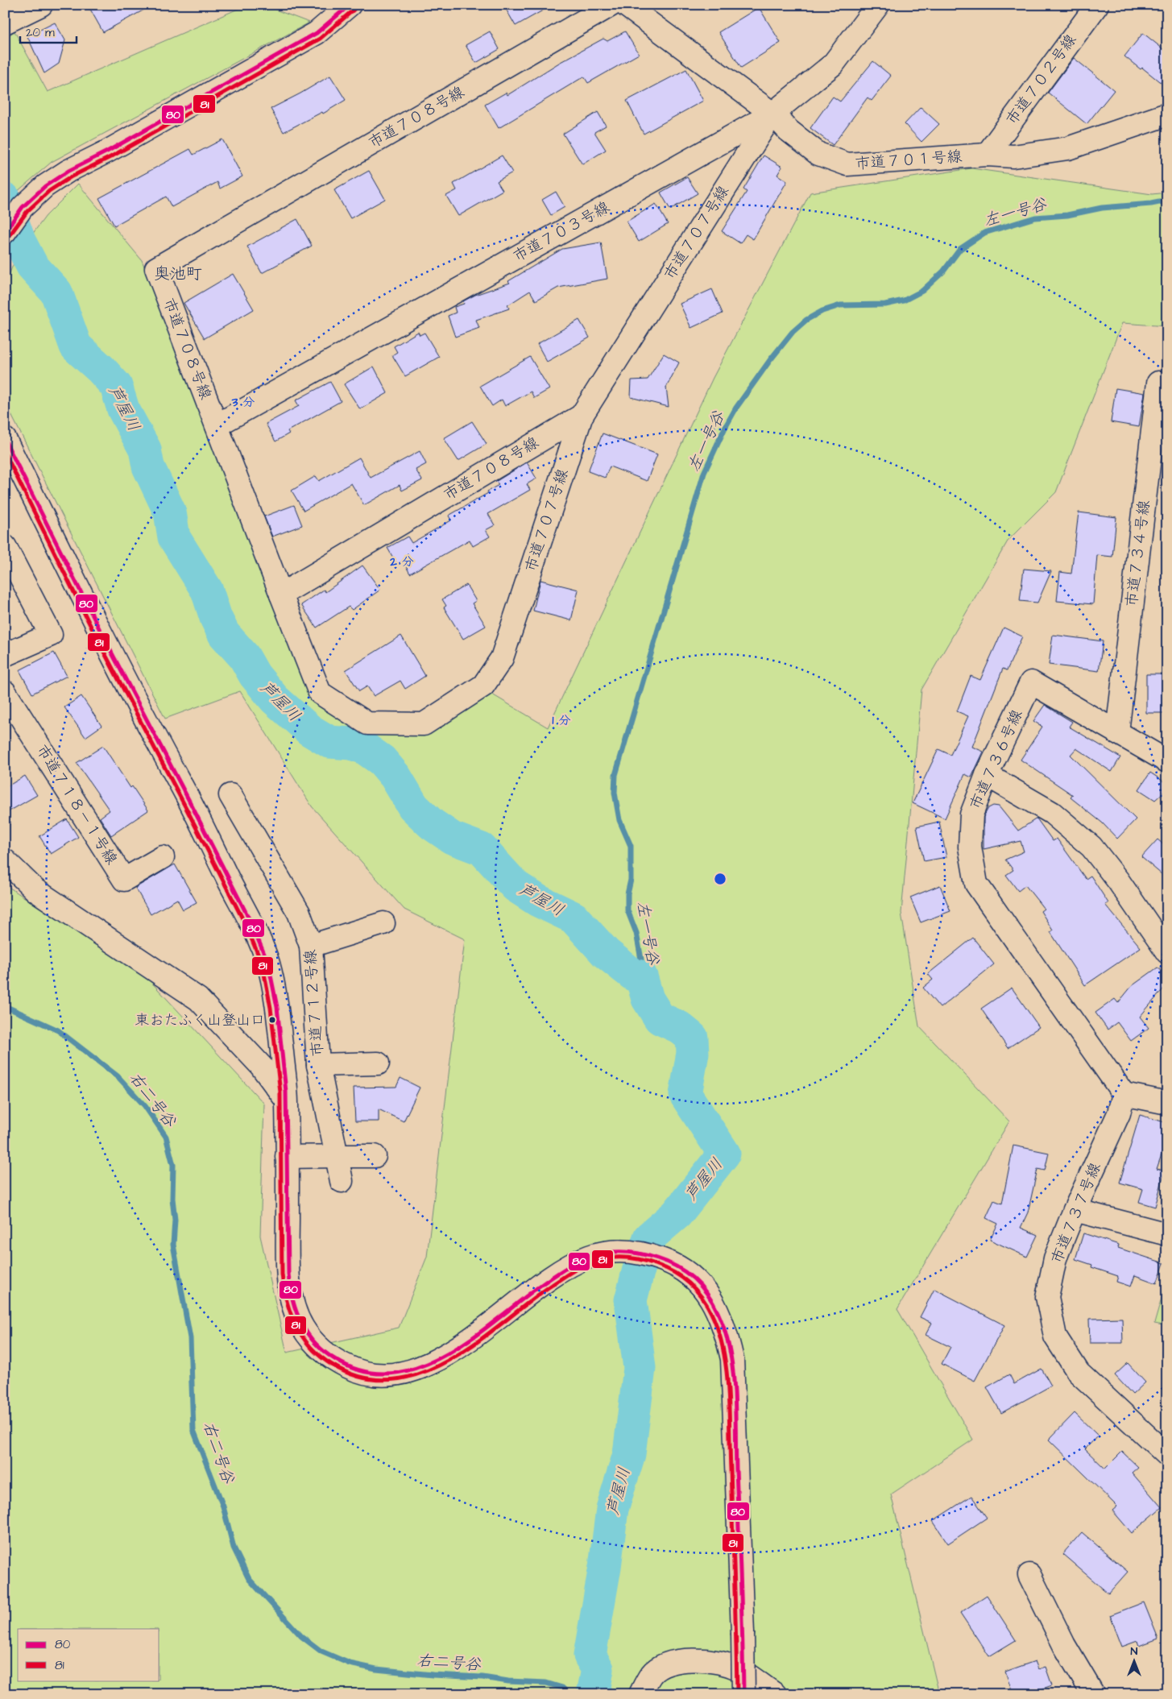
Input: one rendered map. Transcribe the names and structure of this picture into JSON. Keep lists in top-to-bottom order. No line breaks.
{"streets":{"street":["市道７０２号線","市道７０８号線","市道７０１号線","市道７０３号線","市道７０７号線","市道７３４号線","市道７３６号線","市道７１８－１号線","市道７１２号線","市道７３７号線"]},"crossings":[["市道７０２号線","市道７０１号線"],["市道７０８号線","市道７０３号線"],["市道７０８号線","市道７０７号線"],["市道７０１号線","市道７０３号線"],["市道７０１号線","市道７０７号線"],["市道７０３号線","市道７０７号線"],["市道７３４号線","市道７３６号線"],["市道７３６号線","市道７３７号線"]],"districts":["奥池町"],"water":["左一号谷","芦屋川","右二号谷"],"places":["東おたふく山登山口"],"lines":["transit line 80","transit line 81"],"legend":["80","81"],"scale_bar":"20 m","north":"top","rings":["3 分","2 分","1 分"]}
